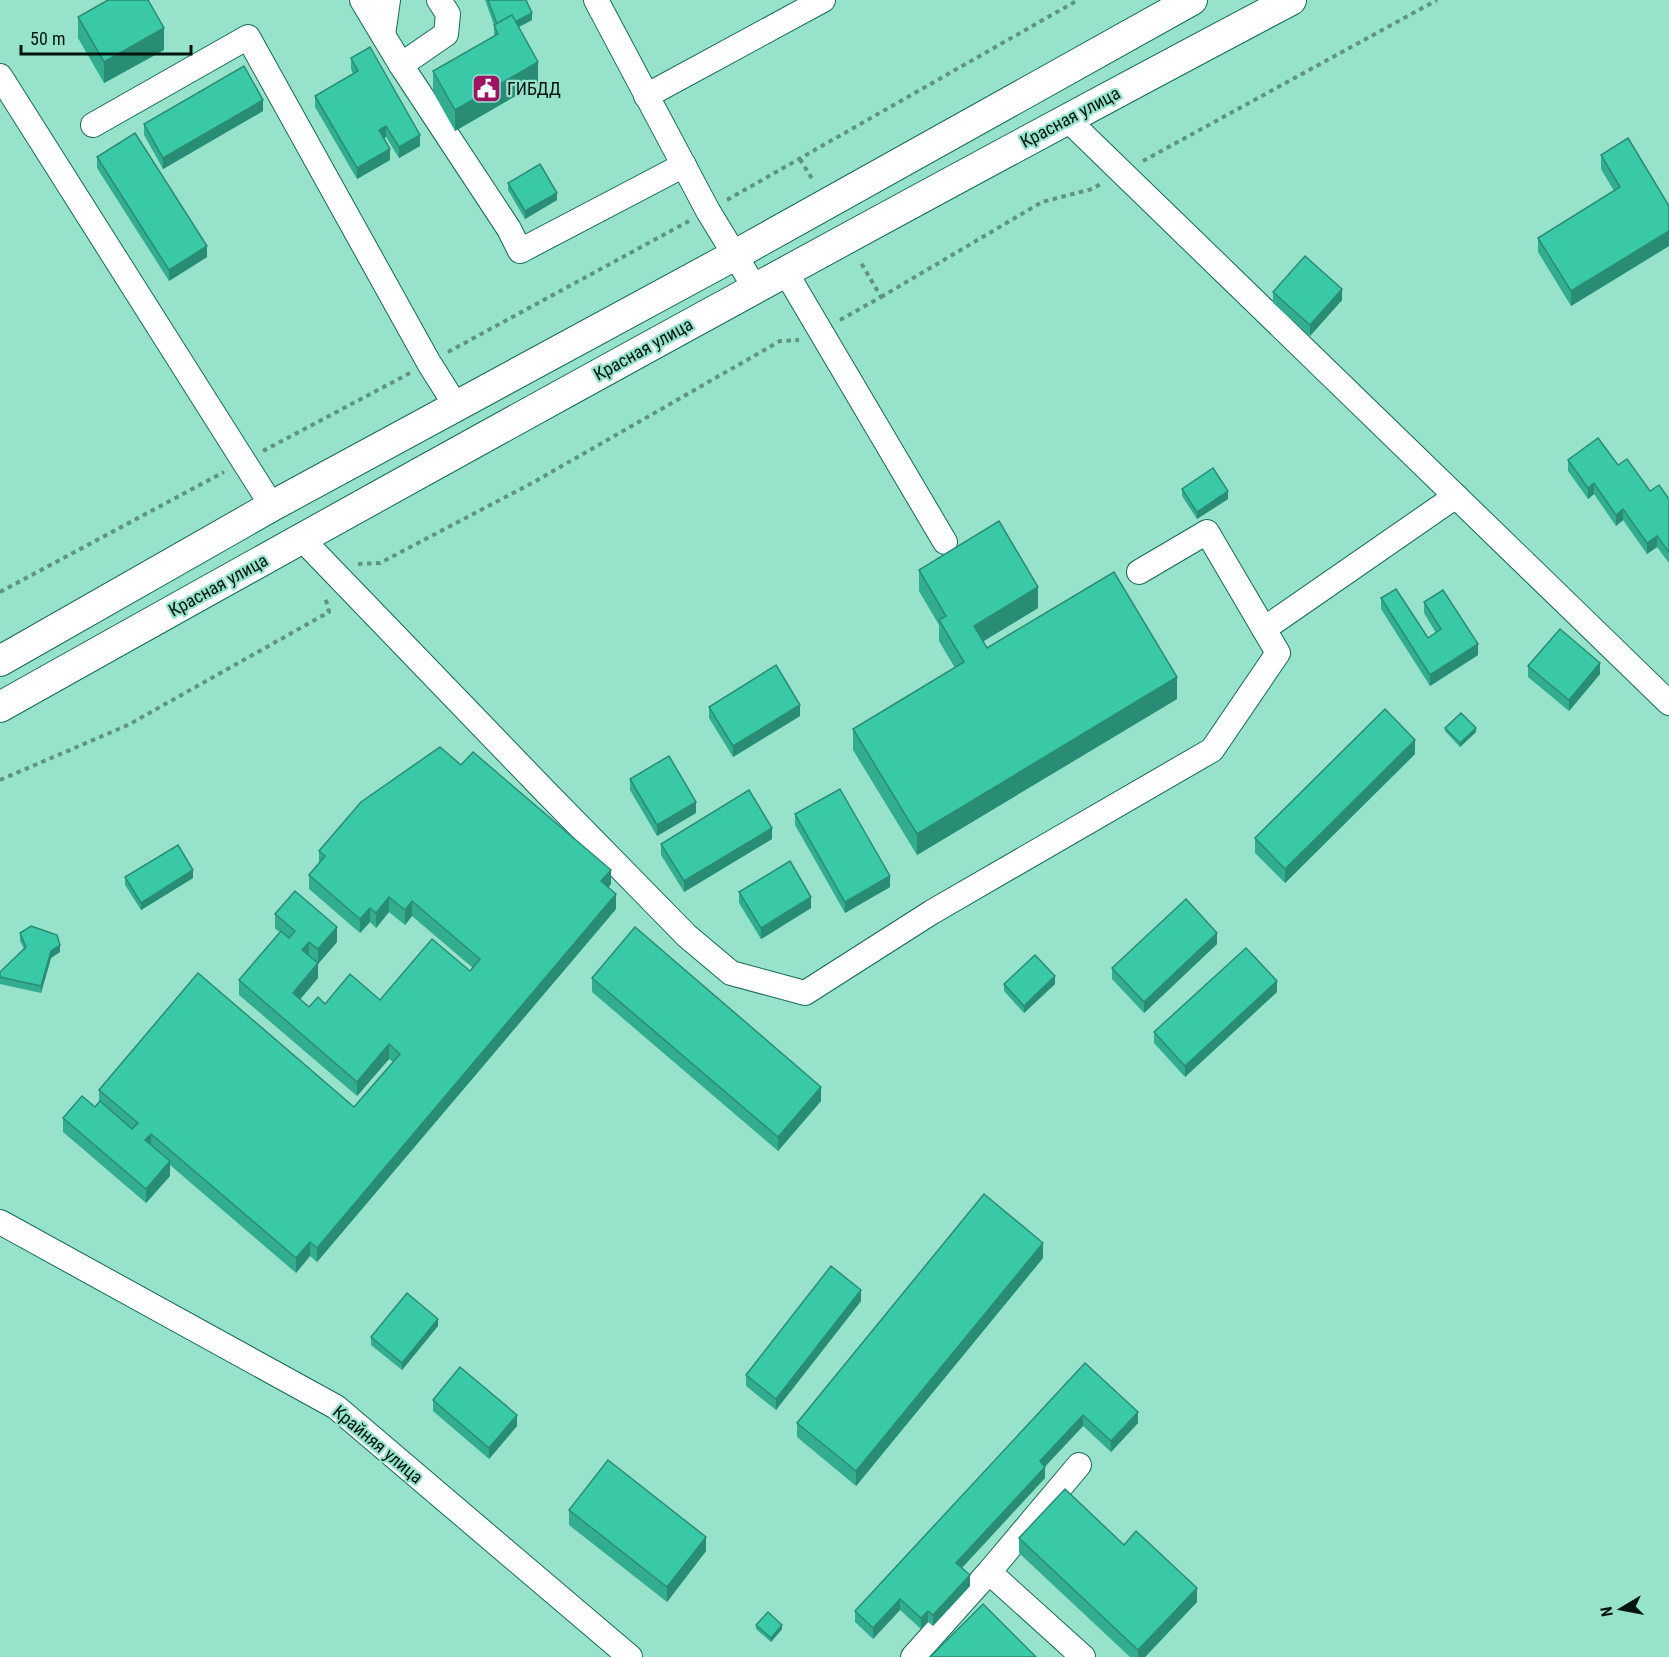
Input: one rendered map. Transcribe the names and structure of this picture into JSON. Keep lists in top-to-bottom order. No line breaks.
{"streets":{"main road":["Красная улица"],"street":["Крайняя улица"]},"places":{"public building":["ГИБДД"]},"scale_bar":"50 m","north":"left"}
